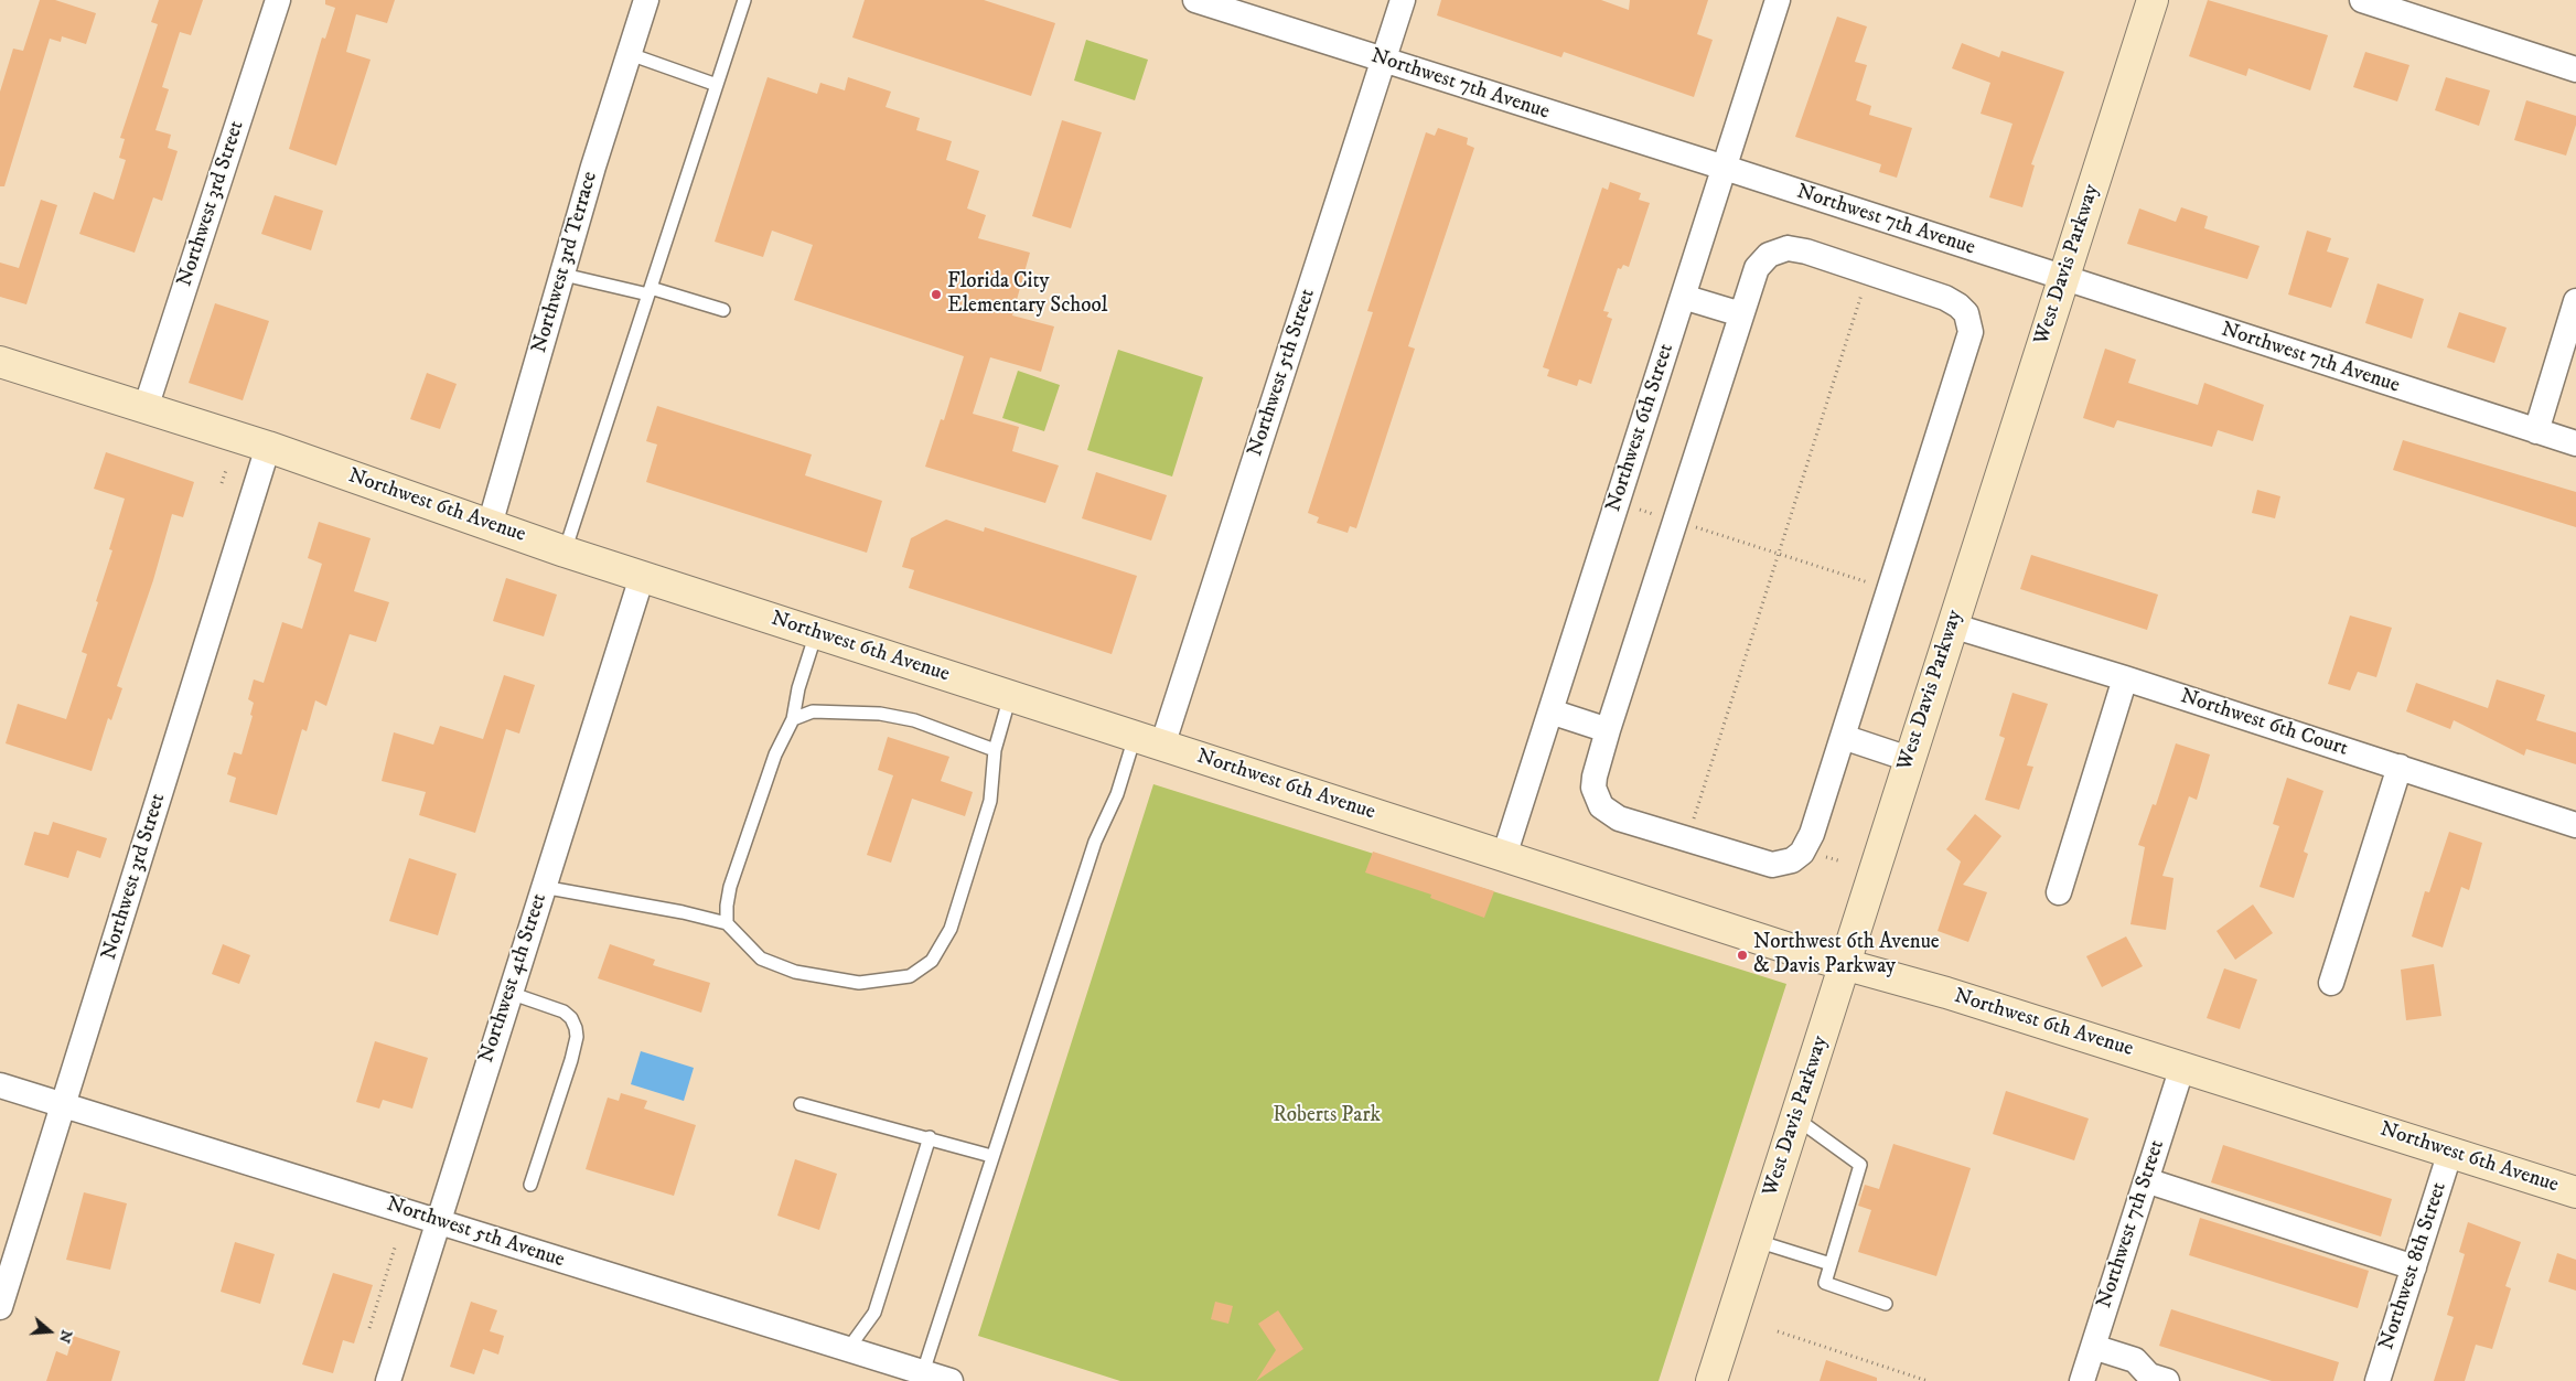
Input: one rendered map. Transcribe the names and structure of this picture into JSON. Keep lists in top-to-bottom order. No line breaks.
{"streets":{"street":["Northwest 7th Avenue","Northwest 3rd Street","Northwest 3rd Terrace","West Davis Parkway","Northwest 5th Street","Northwest 6th Street","Northwest 6th Avenue","Northwest 6th Court","Northwest 4th Street","Northwest 7th Street","Northwest 5th Avenue","Northwest 8th Street"]},"crossings":[["Northwest 7th Avenue","West Davis Parkway"],["Northwest 7th Avenue","Northwest 5th Street"],["Northwest 7th Avenue","Northwest 6th Street"],["Northwest 3rd Street","Northwest 6th Avenue"],["Northwest 3rd Street","Northwest 5th Avenue"],["Northwest 3rd Terrace","Northwest 6th Avenue"],["West Davis Parkway","Northwest 6th Avenue"],["West Davis Parkway","Northwest 6th Court"],["Northwest 5th Street","Northwest 6th Avenue"],["Northwest 6th Street","Northwest 6th Avenue"],["Northwest 6th Avenue","Northwest 4th Street"],["Northwest 6th Avenue","Northwest 7th Street"],["Northwest 6th Avenue","Northwest 8th Street"],["Northwest 4th Street","Northwest 5th Avenue"]],"parks":["Roberts Park"],"places":["Florida City Elementary School","Northwest 6th Avenue & Davis Parkway"],"north":"right"}
